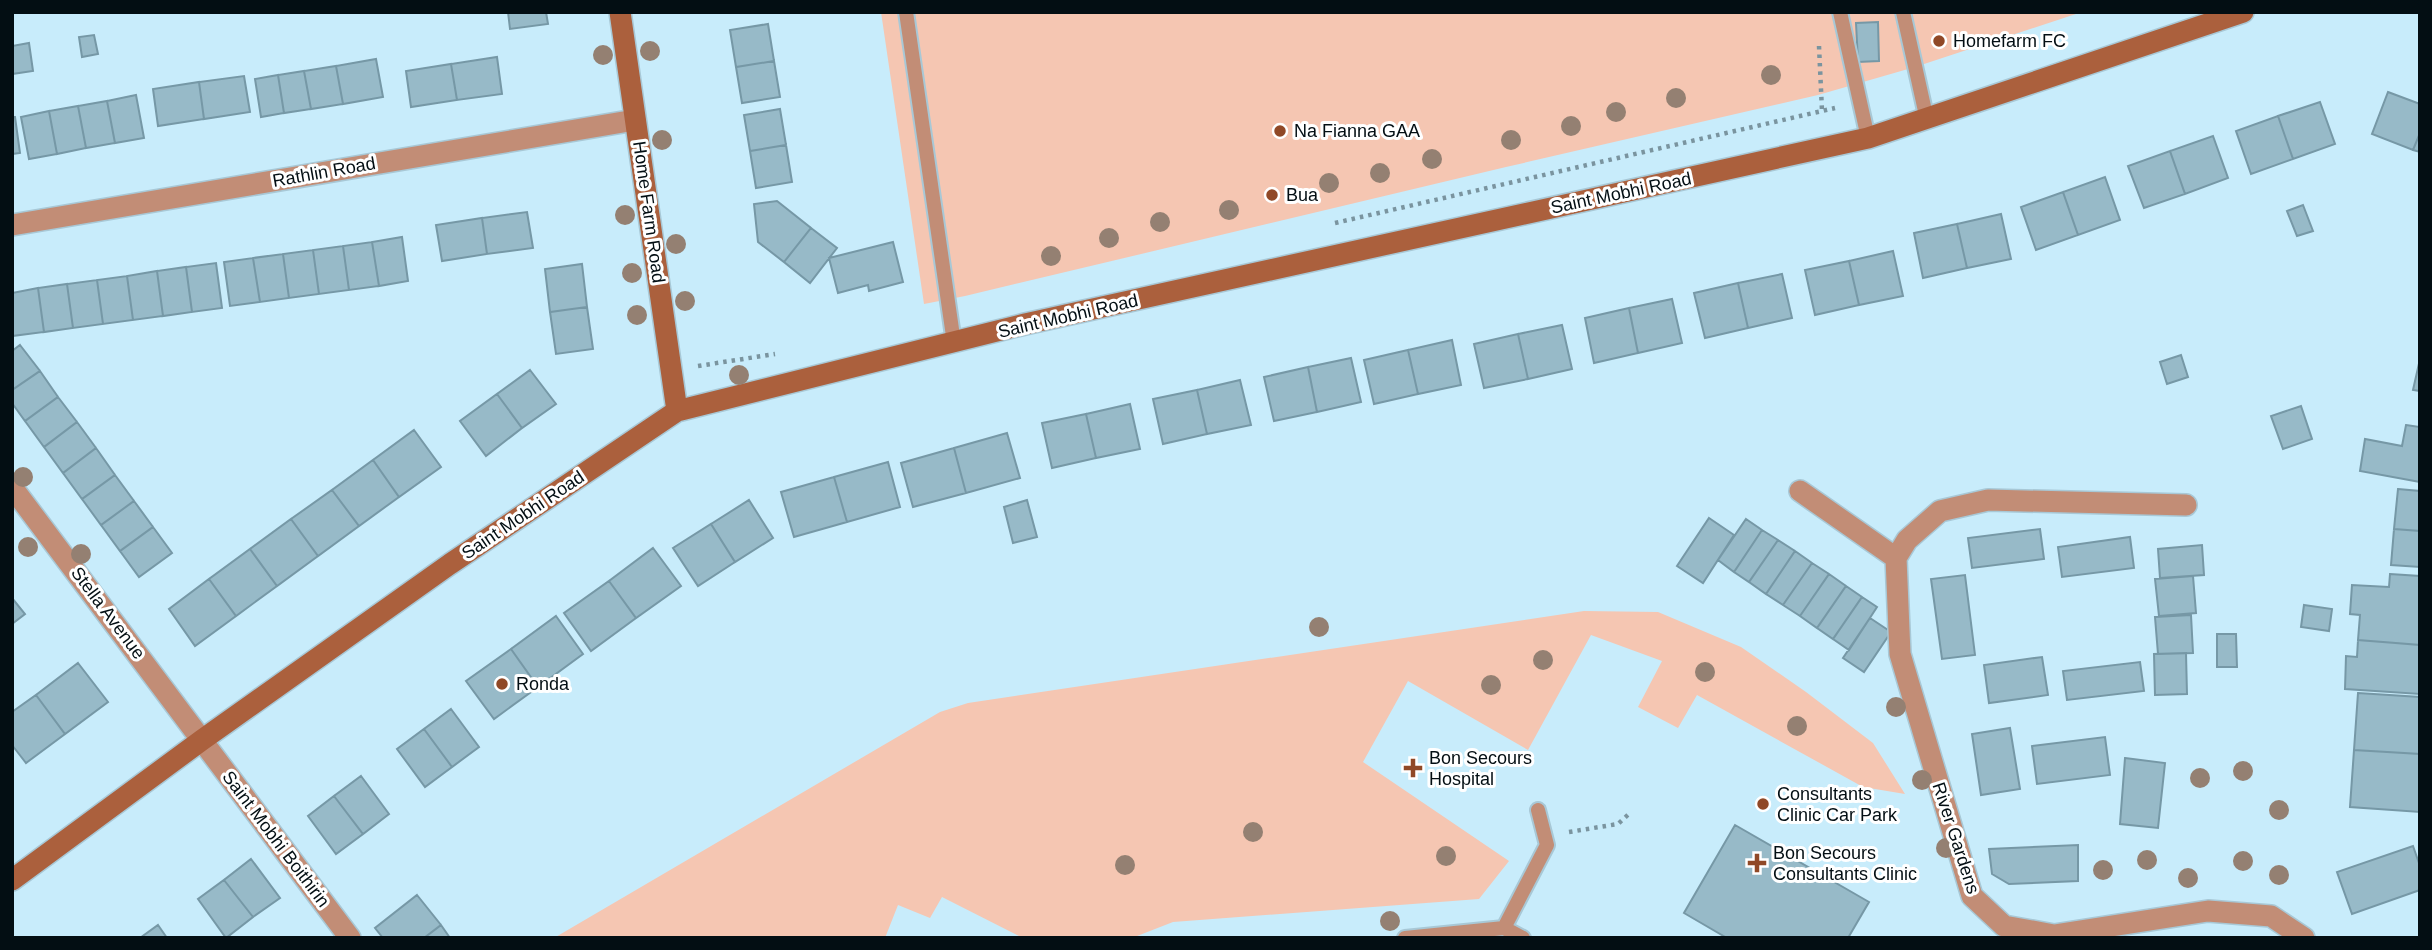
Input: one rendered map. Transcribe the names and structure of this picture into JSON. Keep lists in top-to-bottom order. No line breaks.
{"streets":{"main road":["Saint Mobhi Road","Home Farm Road"],"street":["Rathlin Road","Stella Avenue","River Gardens","Saint Mobhi Boithirin"]},"crossings":[["Rathlin Road","Home Farm Road"],["Saint Mobhi Road","Home Farm Road"],["Saint Mobhi Road","Stella Avenue"],["Saint Mobhi Road","Saint Mobhi Boithirin"],["Stella Avenue","Saint Mobhi Boithirin"]],"places":{"other":["Homefarm FC","Na Fianna GAA","Bua","Ronda","Consultants Clinic Car Park"],"health":["Bon Secours Hospital","Bon Secours Consultants Clinic"]}}
